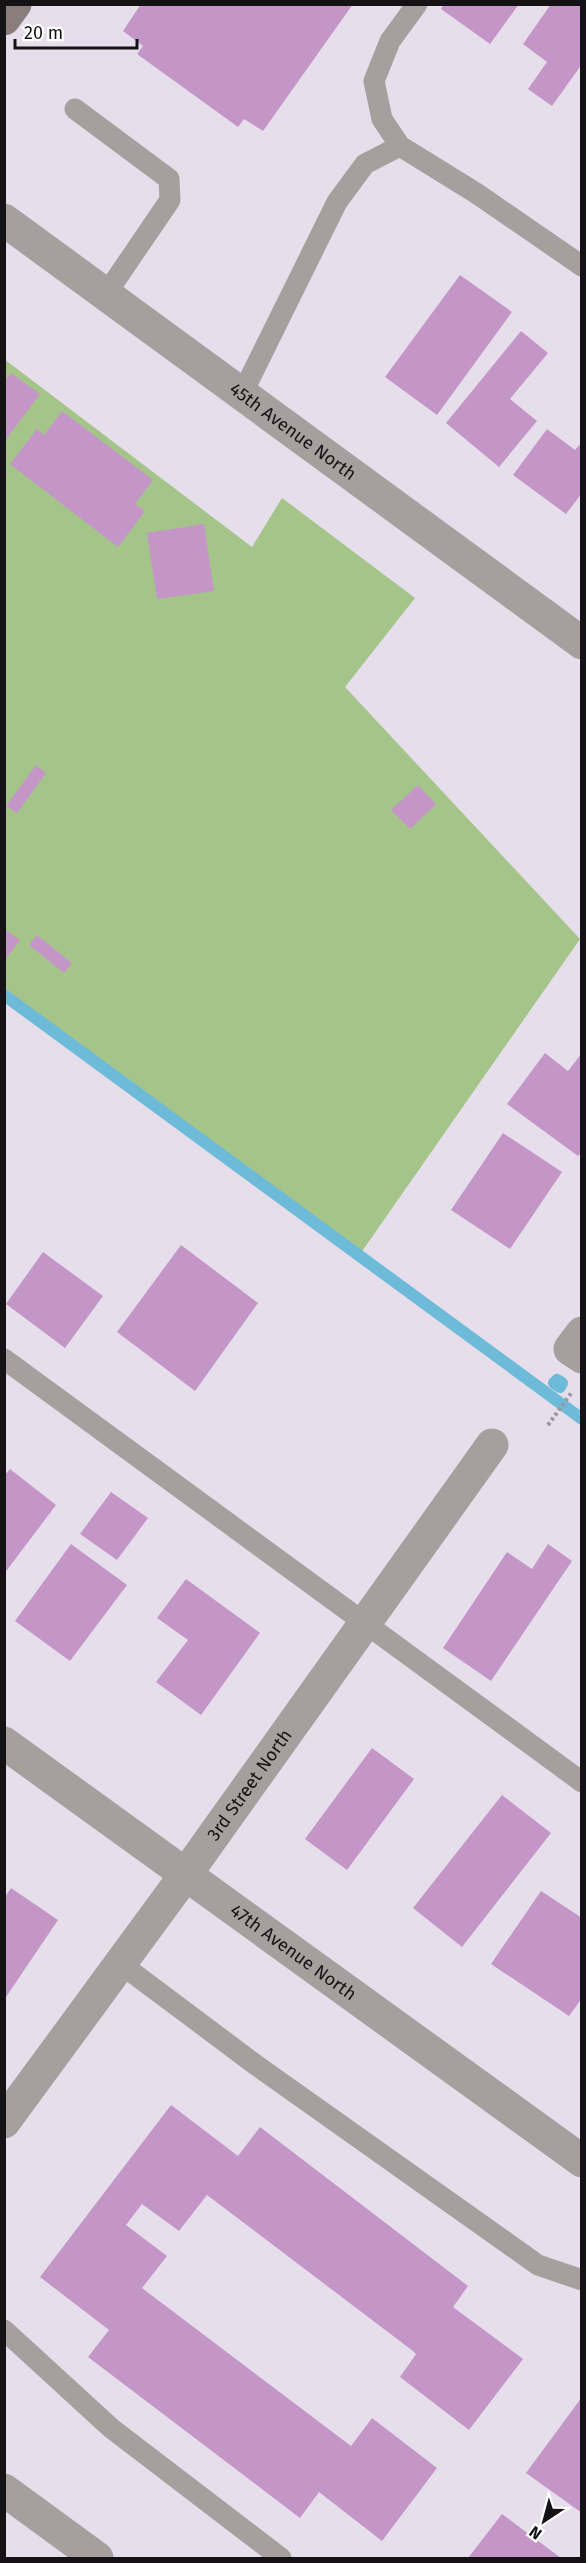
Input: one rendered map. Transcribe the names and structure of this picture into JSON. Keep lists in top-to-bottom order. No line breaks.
{"streets":{"street":["45th Avenue North","3rd Street North","47th Avenue North"]},"crossings":[["3rd Street North","47th Avenue North"]],"scale_bar":"20 m","north":"bottom left"}
